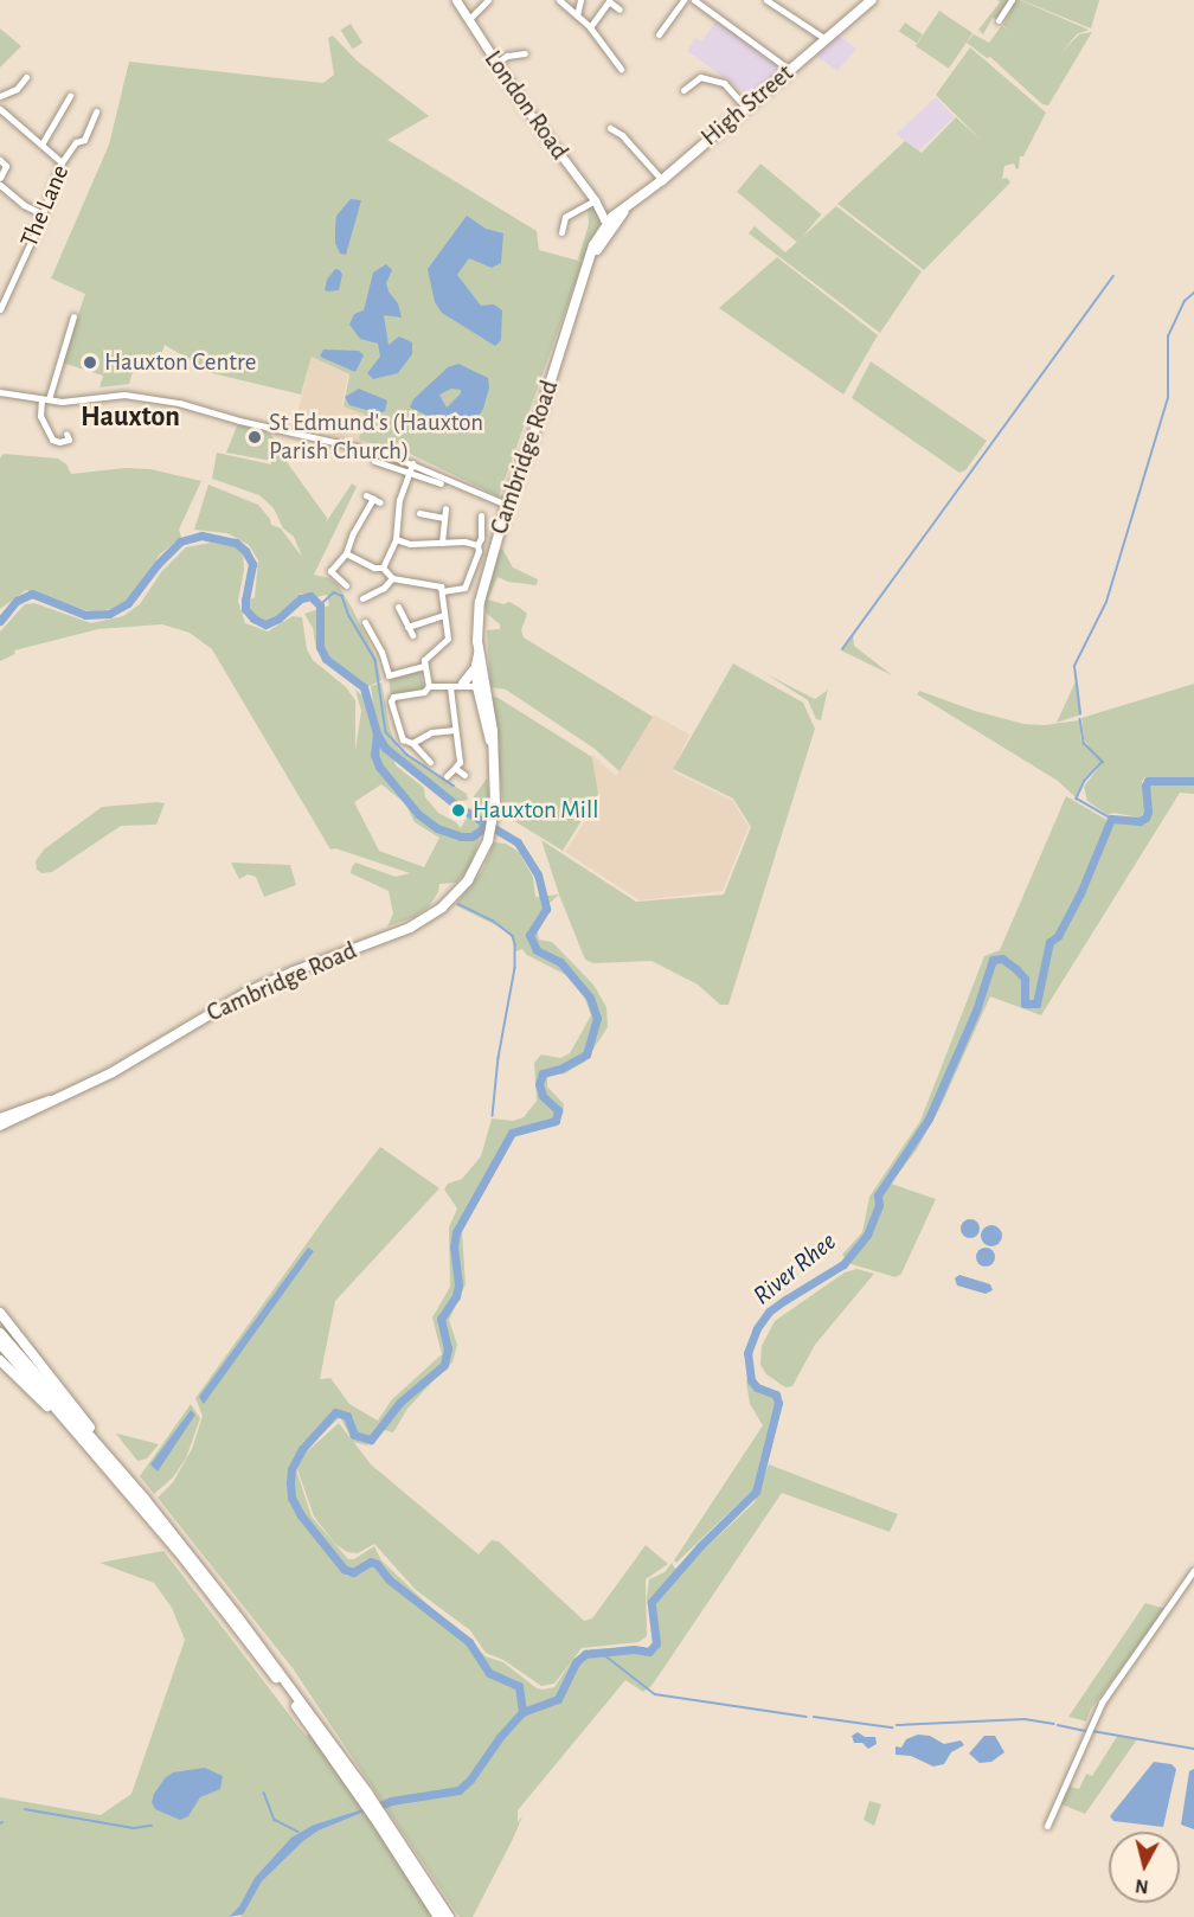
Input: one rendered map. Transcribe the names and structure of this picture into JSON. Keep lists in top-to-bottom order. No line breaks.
{"streets":{"highway":["High Street","Cambridge Road"],"main road":["London Road"],"street":["The Lane"]},"crossings":[["London Road","High Street"],["London Road","Cambridge Road"],["High Street","Cambridge Road"]],"districts":["Hauxton"],"water":["River Rhee"],"places":["Hauxton Centre","St Edmund's (Hauxton Parish Church)","Hauxton Mill"],"north":"bottom"}
